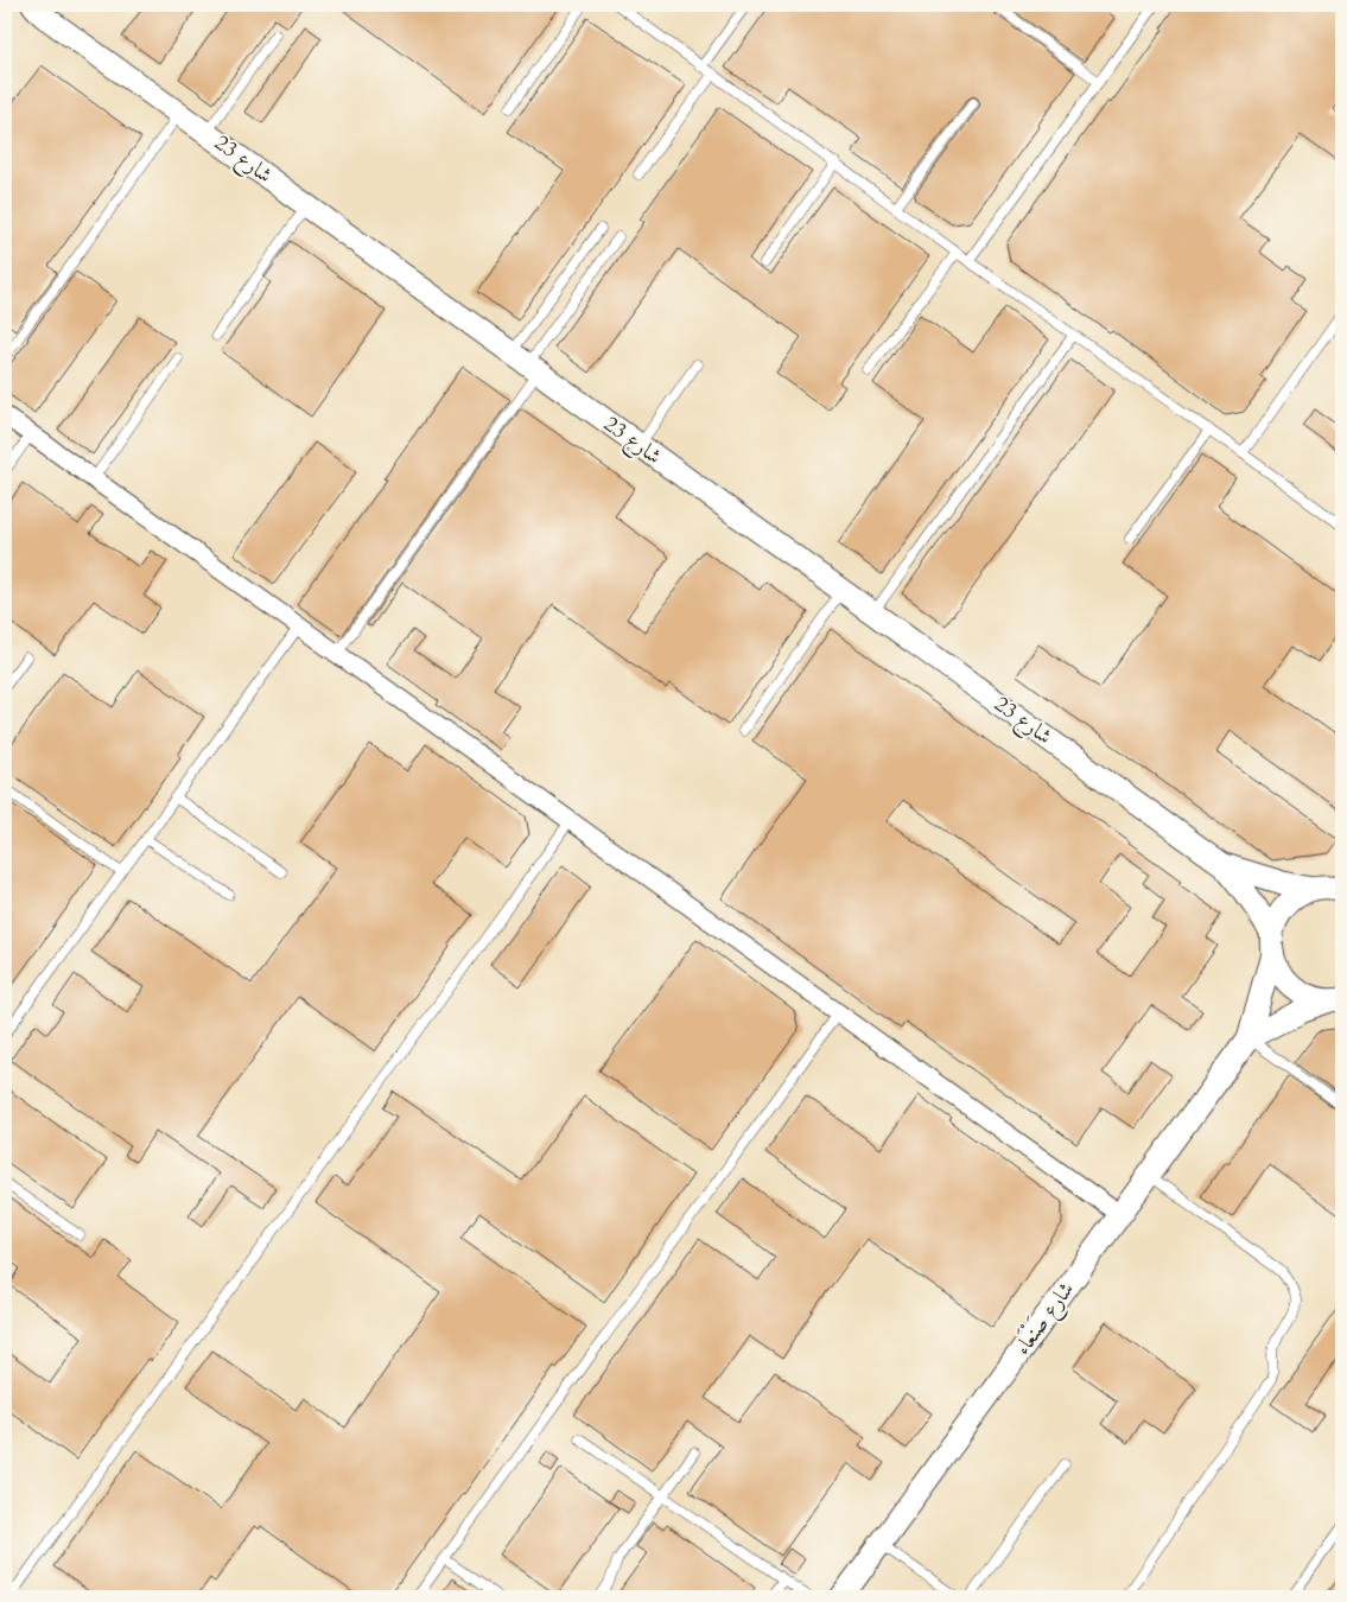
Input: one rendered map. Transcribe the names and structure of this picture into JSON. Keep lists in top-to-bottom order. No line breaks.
{"streets":{"street":["شارع 23","شارع صَنْعَاء"]},"crossings":[["شارع 23","شارع صَنْعَاء"]]}
